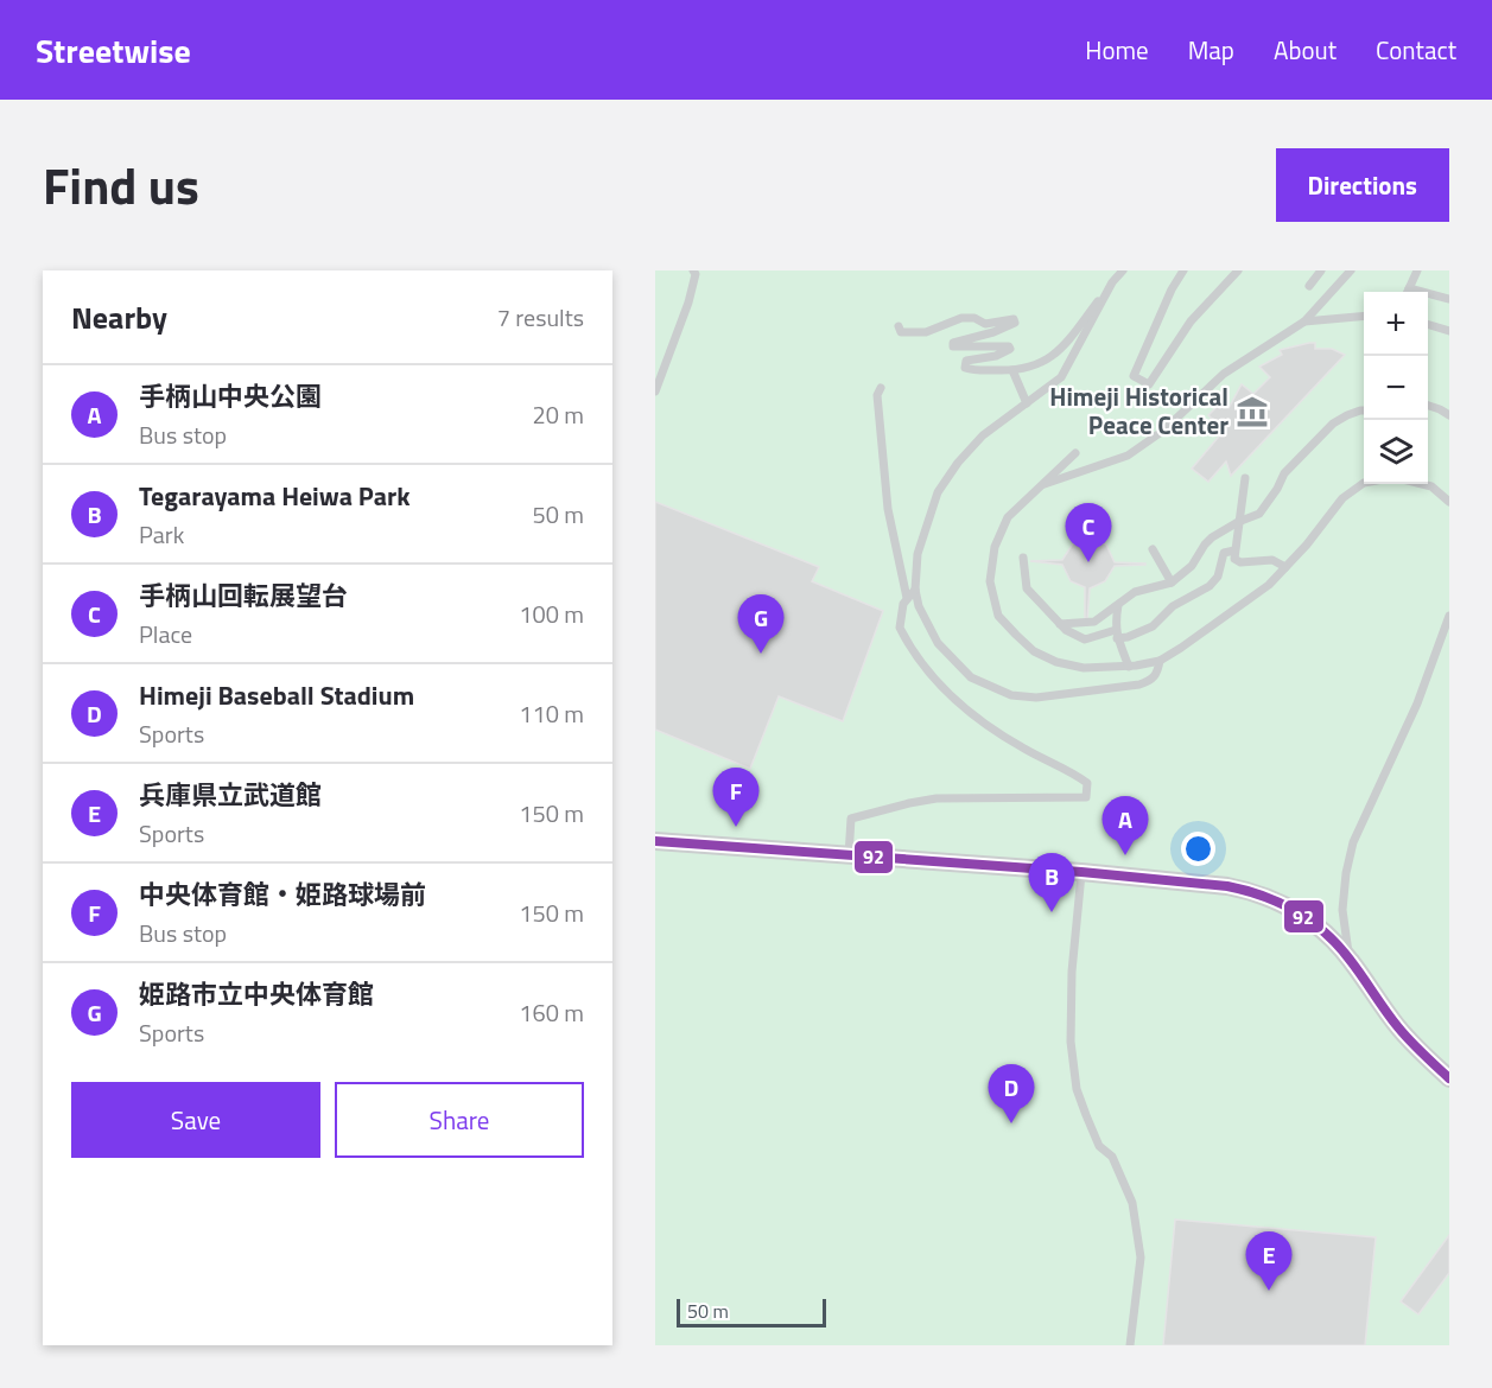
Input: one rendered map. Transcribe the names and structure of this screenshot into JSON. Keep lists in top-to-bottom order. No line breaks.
{"places":{"museum":["Himeji Historical Peace Center"]},"lines":["transit line 92"],"scale_bar":"50 m","page":{"header":"Streetwise","nav":["Home","Map","About","Contact"],"title":"Find us","buttons":["Directions",["Save","Share"]],"heading":["Nearby","7 results"],"map_buttons":["+","−"],"list":[{"mark":"A","name":"手柄山中央公園","note":"Bus stop","value":"20 m"},{"mark":"B","name":"Tegarayama Heiwa Park","note":"Park","value":"50 m"},{"mark":"C","name":"手柄山回転展望台","note":"Place","value":"100 m"},{"mark":"D","name":"Himeji Baseball Stadium","note":"Sports","value":"110 m"},{"mark":"E","name":"兵庫県立武道館","note":"Sports","value":"150 m"},{"mark":"F","name":"中央体育館・姫路球場前","note":"Bus stop","value":"150 m"},{"mark":"G","name":"姫路市立中央体育館","note":"Sports","value":"160 m"}],"pins":["C","G","F","A","B","D","E"],"scale":"50 m"}}
